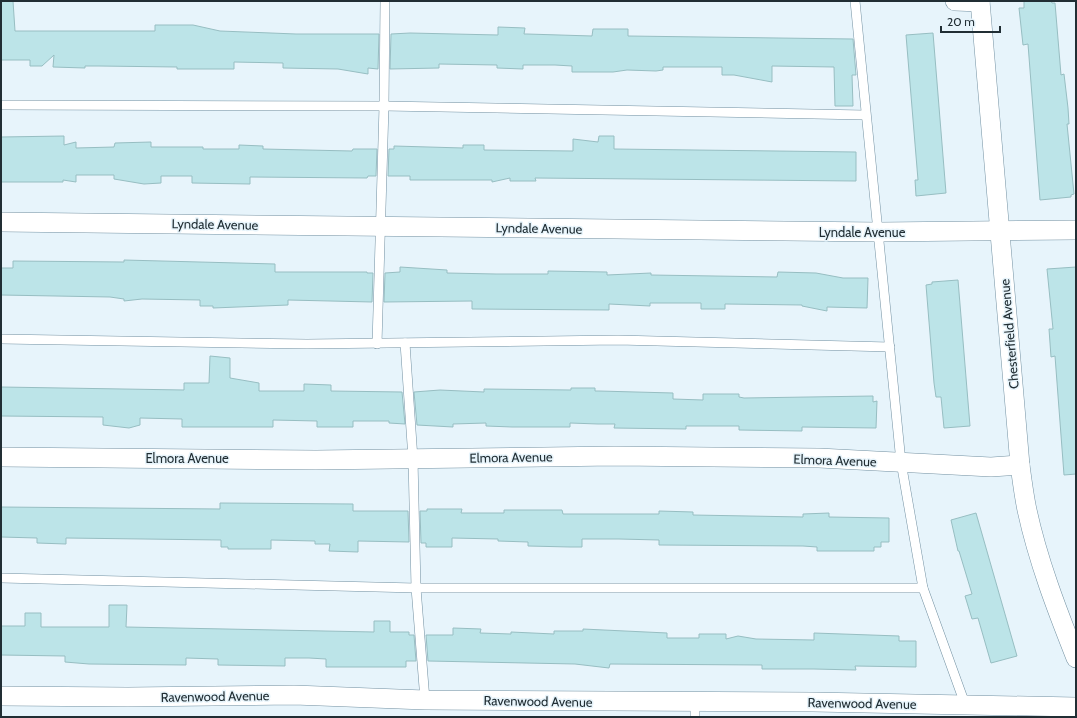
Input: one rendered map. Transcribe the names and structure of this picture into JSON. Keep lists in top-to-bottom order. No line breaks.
{"streets":{"street":["Lyndale Avenue","Chesterfield Avenue","Elmora Avenue","Ravenwood Avenue"]},"crossings":[["Lyndale Avenue","Chesterfield Avenue"],["Chesterfield Avenue","Elmora Avenue"]],"scale_bar":"20 m"}
